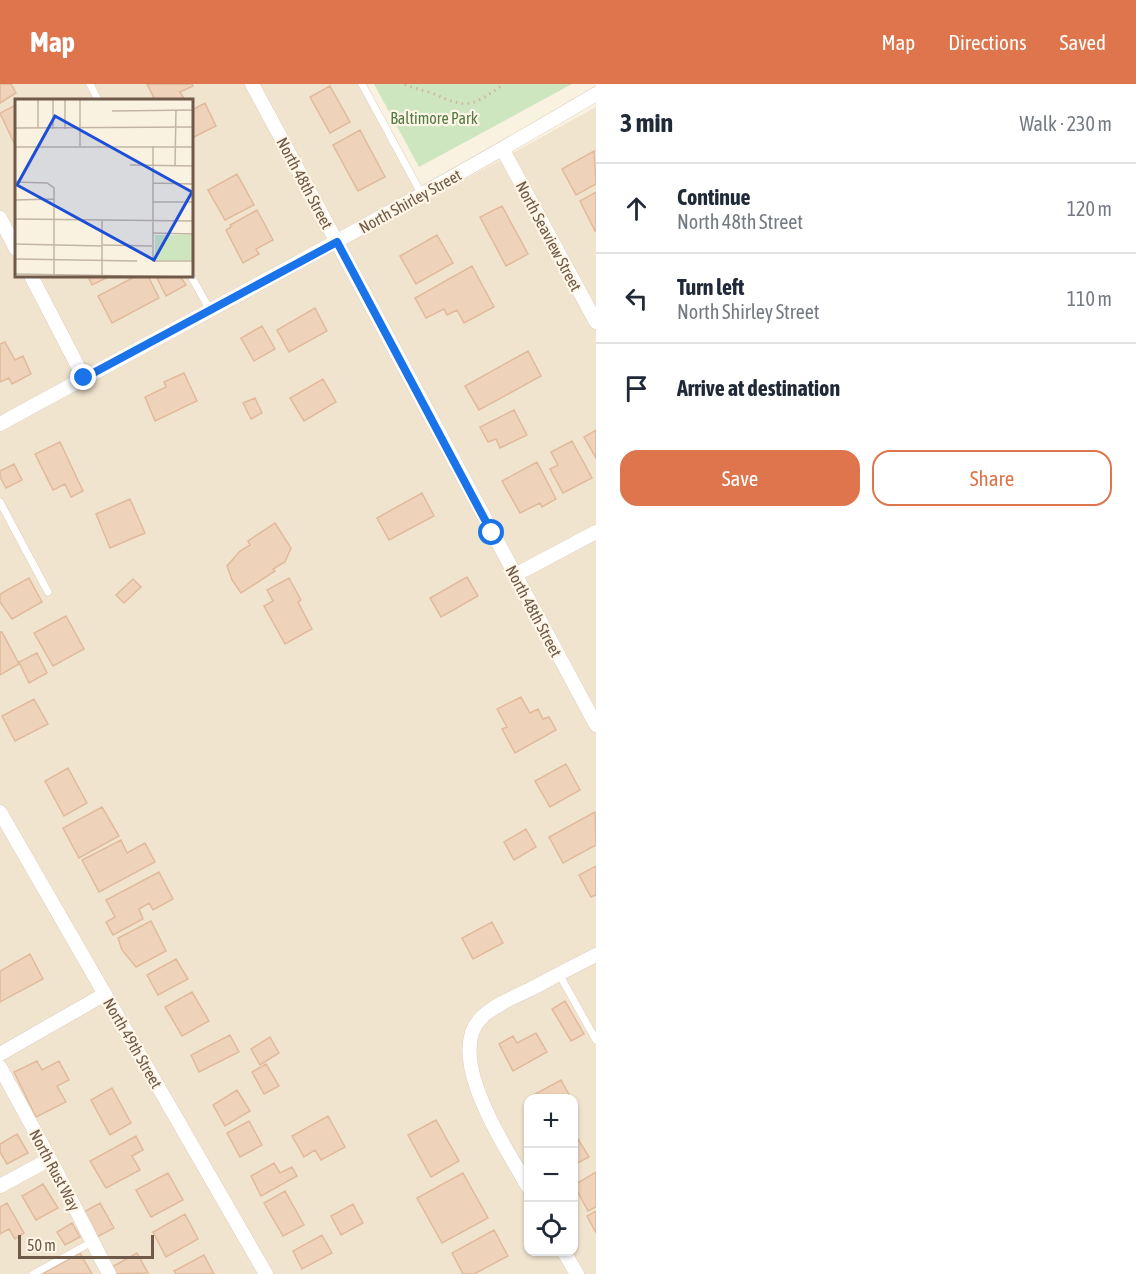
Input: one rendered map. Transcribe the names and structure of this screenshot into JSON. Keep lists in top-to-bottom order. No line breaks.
{"streets":{"street":["North 48th Street","North Shirley Street","North Seaview Street","North 49th Street","North Rust Way"]},"crossings":[["North 48th Street","North Shirley Street"],["North Shirley Street","North Seaview Street"]],"parks":["Baltimore Park"],"scale_bar":"50 m","page":{"header":"Map","nav":["Map","Directions","Saved"],"heading":["3 min","Walk · 230 m"],"list":[["Continue","North 48th Street","120 m"],["Turn left","North Shirley Street","110 m"],"Arrive at destination"],"buttons":["Save","Share"],"map_buttons":["+","−"],"scale":"50 m"}}
